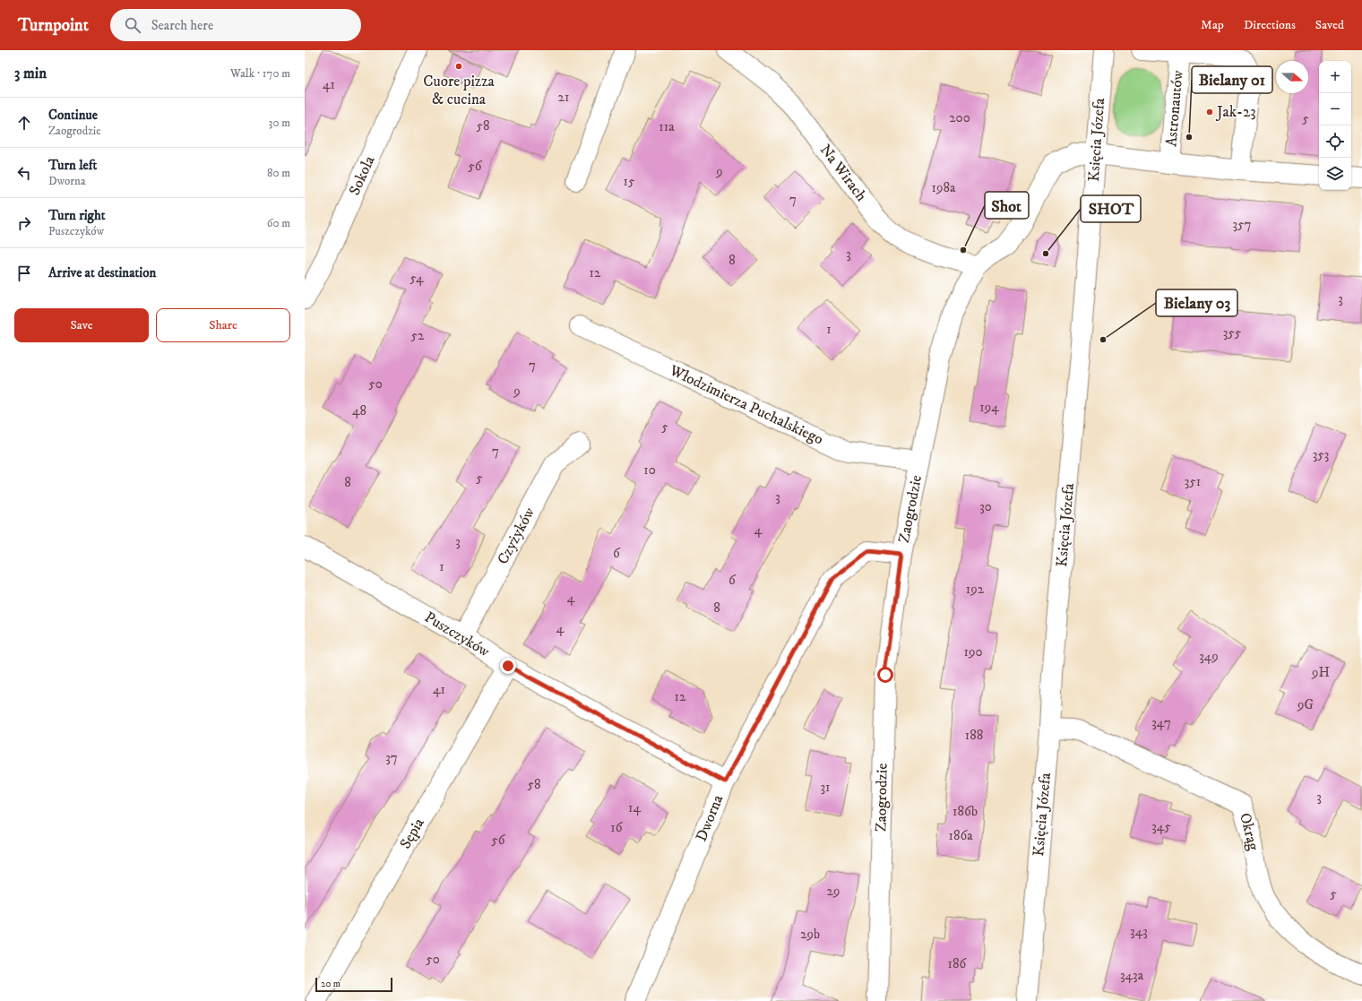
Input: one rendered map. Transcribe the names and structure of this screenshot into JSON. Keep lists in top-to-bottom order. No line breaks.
{"streets":{"street":["Astronautów","Księcia Józefa","Na Wirach","Sokola","Włodzimierza Puchalskiego","Zaogrodzie","Czyżyków","Puszczyków","Dworna","Okrąg","Sępia"]},"crossings":[["Astronautów","Księcia Józefa"],["Astronautów","Zaogrodzie"],["Księcia Józefa","Zaogrodzie"],["Księcia Józefa","Okrąg"],["Na Wirach","Zaogrodzie"],["Włodzimierza Puchalskiego","Zaogrodzie"],["Zaogrodzie","Dworna"],["Czyżyków","Puszczyków"],["Puszczyków","Dworna"],["Puszczyków","Sępia"]],"places":["Cuore pizza & cucina","Jak-23","Bielany 01","Shot","SHOT","Bielany 03"],"house_numbers":["41","21","200","5","58","11a","56","9","15","198a","7","357","3","8","12","54","3","1","355","52","7","50","9","194","48","5","7","353","10","5","351","8","3","30","4","3","6","1","6","192","4","8","4","190","349","9H","41","12","9G","347","188","37","58","31","3","14","186b","345","16","186a","56","29","5","343","29b","50","186","343a"],"scale_bar":"20 m","north":"right","page":{"header":"Turnpoint","search":"Search here","nav":["Map","Directions","Saved"],"heading":["3 min","Walk · 170 m"],"map_buttons":["+","−"],"list":[["Continue","Zaogrodzie","30 m"],["Turn left","Dworna","80 m"],["Turn right","Puszczyków","60 m"],"Arrive at destination"],"buttons":["Save","Share"],"scale":"20 m"}}
